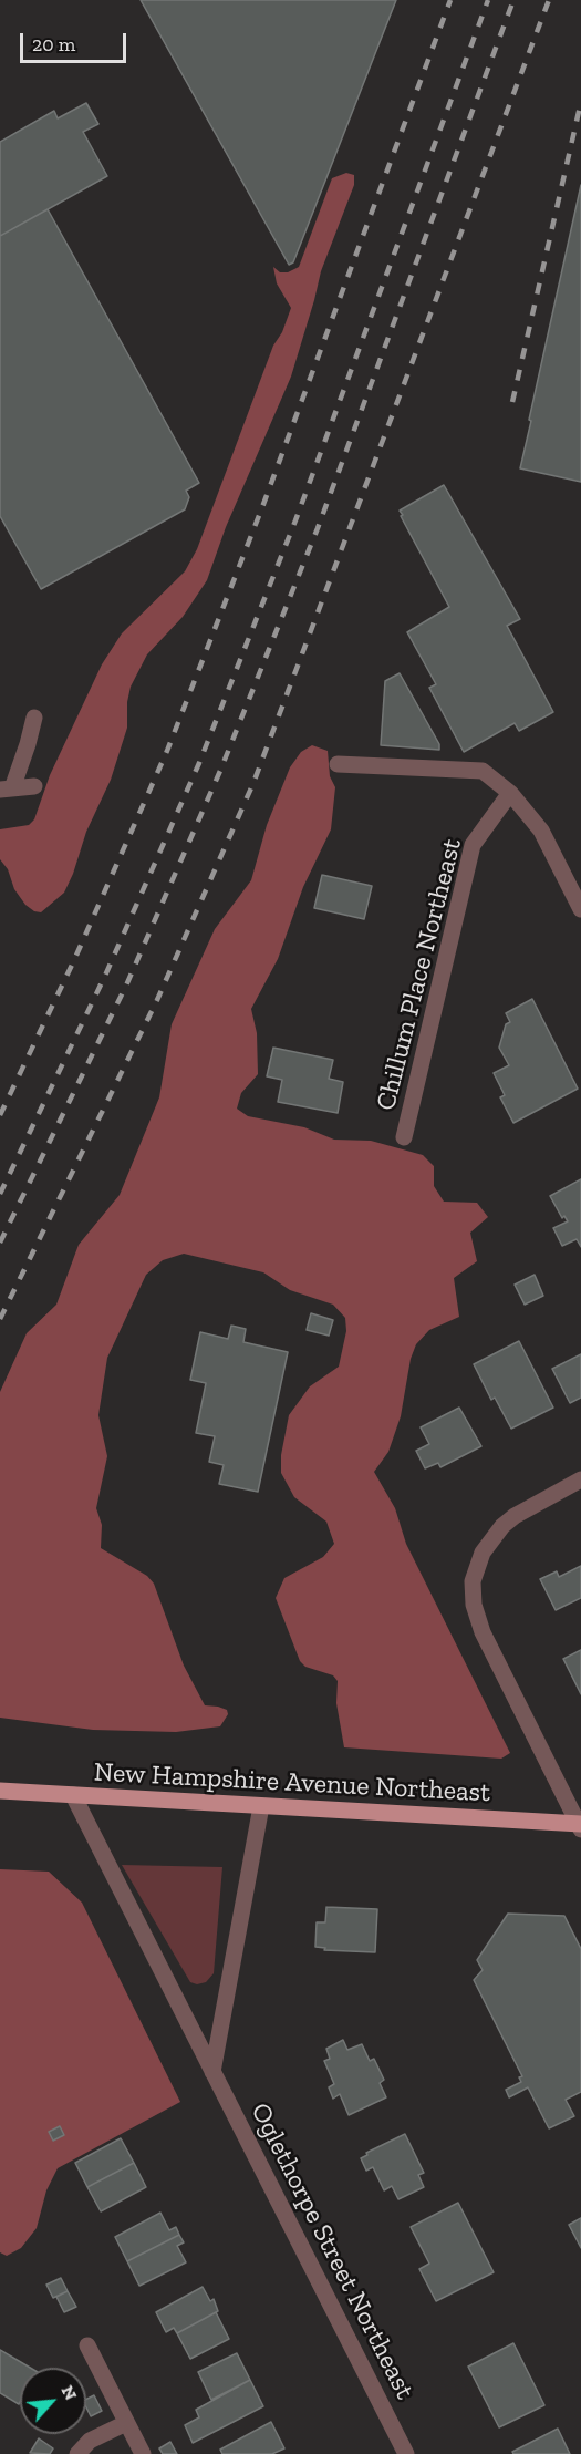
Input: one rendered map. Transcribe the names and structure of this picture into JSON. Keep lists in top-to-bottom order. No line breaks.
{"streets":{"main road":["New Hampshire Avenue Northeast"],"street":["Chillum Place Northeast","Oglethorpe Street Northeast"]},"crossings":[["New Hampshire Avenue Northeast","Oglethorpe Street Northeast"]],"scale_bar":"20 m","north":"top right"}
